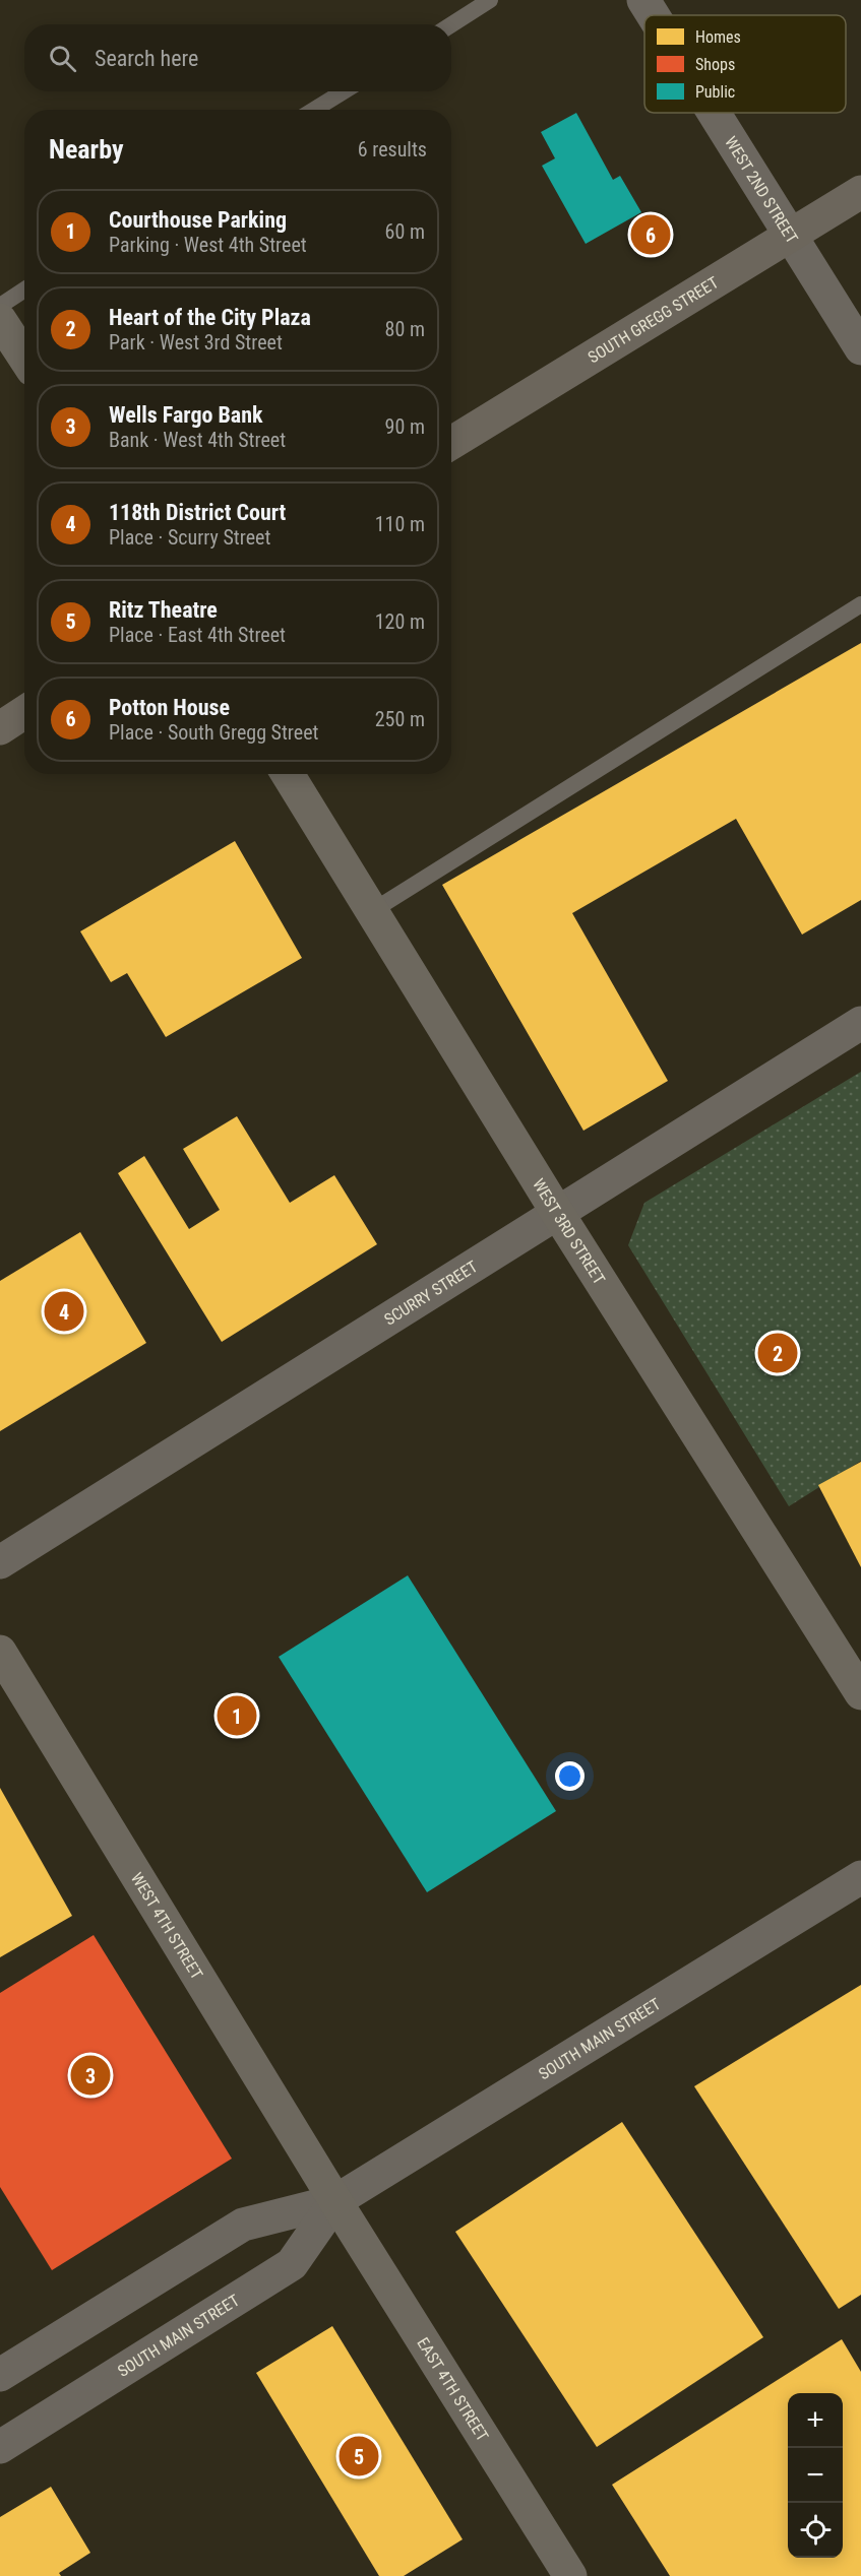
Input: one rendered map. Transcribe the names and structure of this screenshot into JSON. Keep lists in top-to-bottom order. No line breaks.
{"streets":{"main road":["SOUTH GREGG STREET","WEST 3RD STREET","WEST 4TH STREET","EAST 4TH STREET"],"street":["WEST 2ND STREET","SCURRY STREET","SOUTH MAIN STREET"]},"crossings":[["WEST 2ND STREET","SOUTH GREGG STREET"],["WEST 3RD STREET","SCURRY STREET"],["WEST 4TH STREET","SOUTH MAIN STREET"],["WEST 4TH STREET","EAST 4TH STREET"],["SOUTH MAIN STREET","EAST 4TH STREET"]],"legend":["Homes","Shops","Public"],"page":{"search":"Search here","heading":["Nearby","6 results"],"list":[{"mark":"1","name":"Courthouse Parking","note":"Parking · West 4th Street","value":"60 m"},{"mark":"2","name":"Heart of the City Plaza","note":"Park · West 3rd Street","value":"80 m"},{"mark":"3","name":"Wells Fargo Bank","note":"Bank · West 4th Street","value":"90 m"},{"mark":"4","name":"118th District Court","note":"Place · Scurry Street","value":"110 m"},{"mark":"5","name":"Ritz Theatre","note":"Place · East 4th Street","value":"120 m"},{"mark":"6","name":"Potton House","note":"Place · South Gregg Street","value":"250 m"}],"pins":["6","4","2","1","3","5"],"map_buttons":["+","−"]}}
